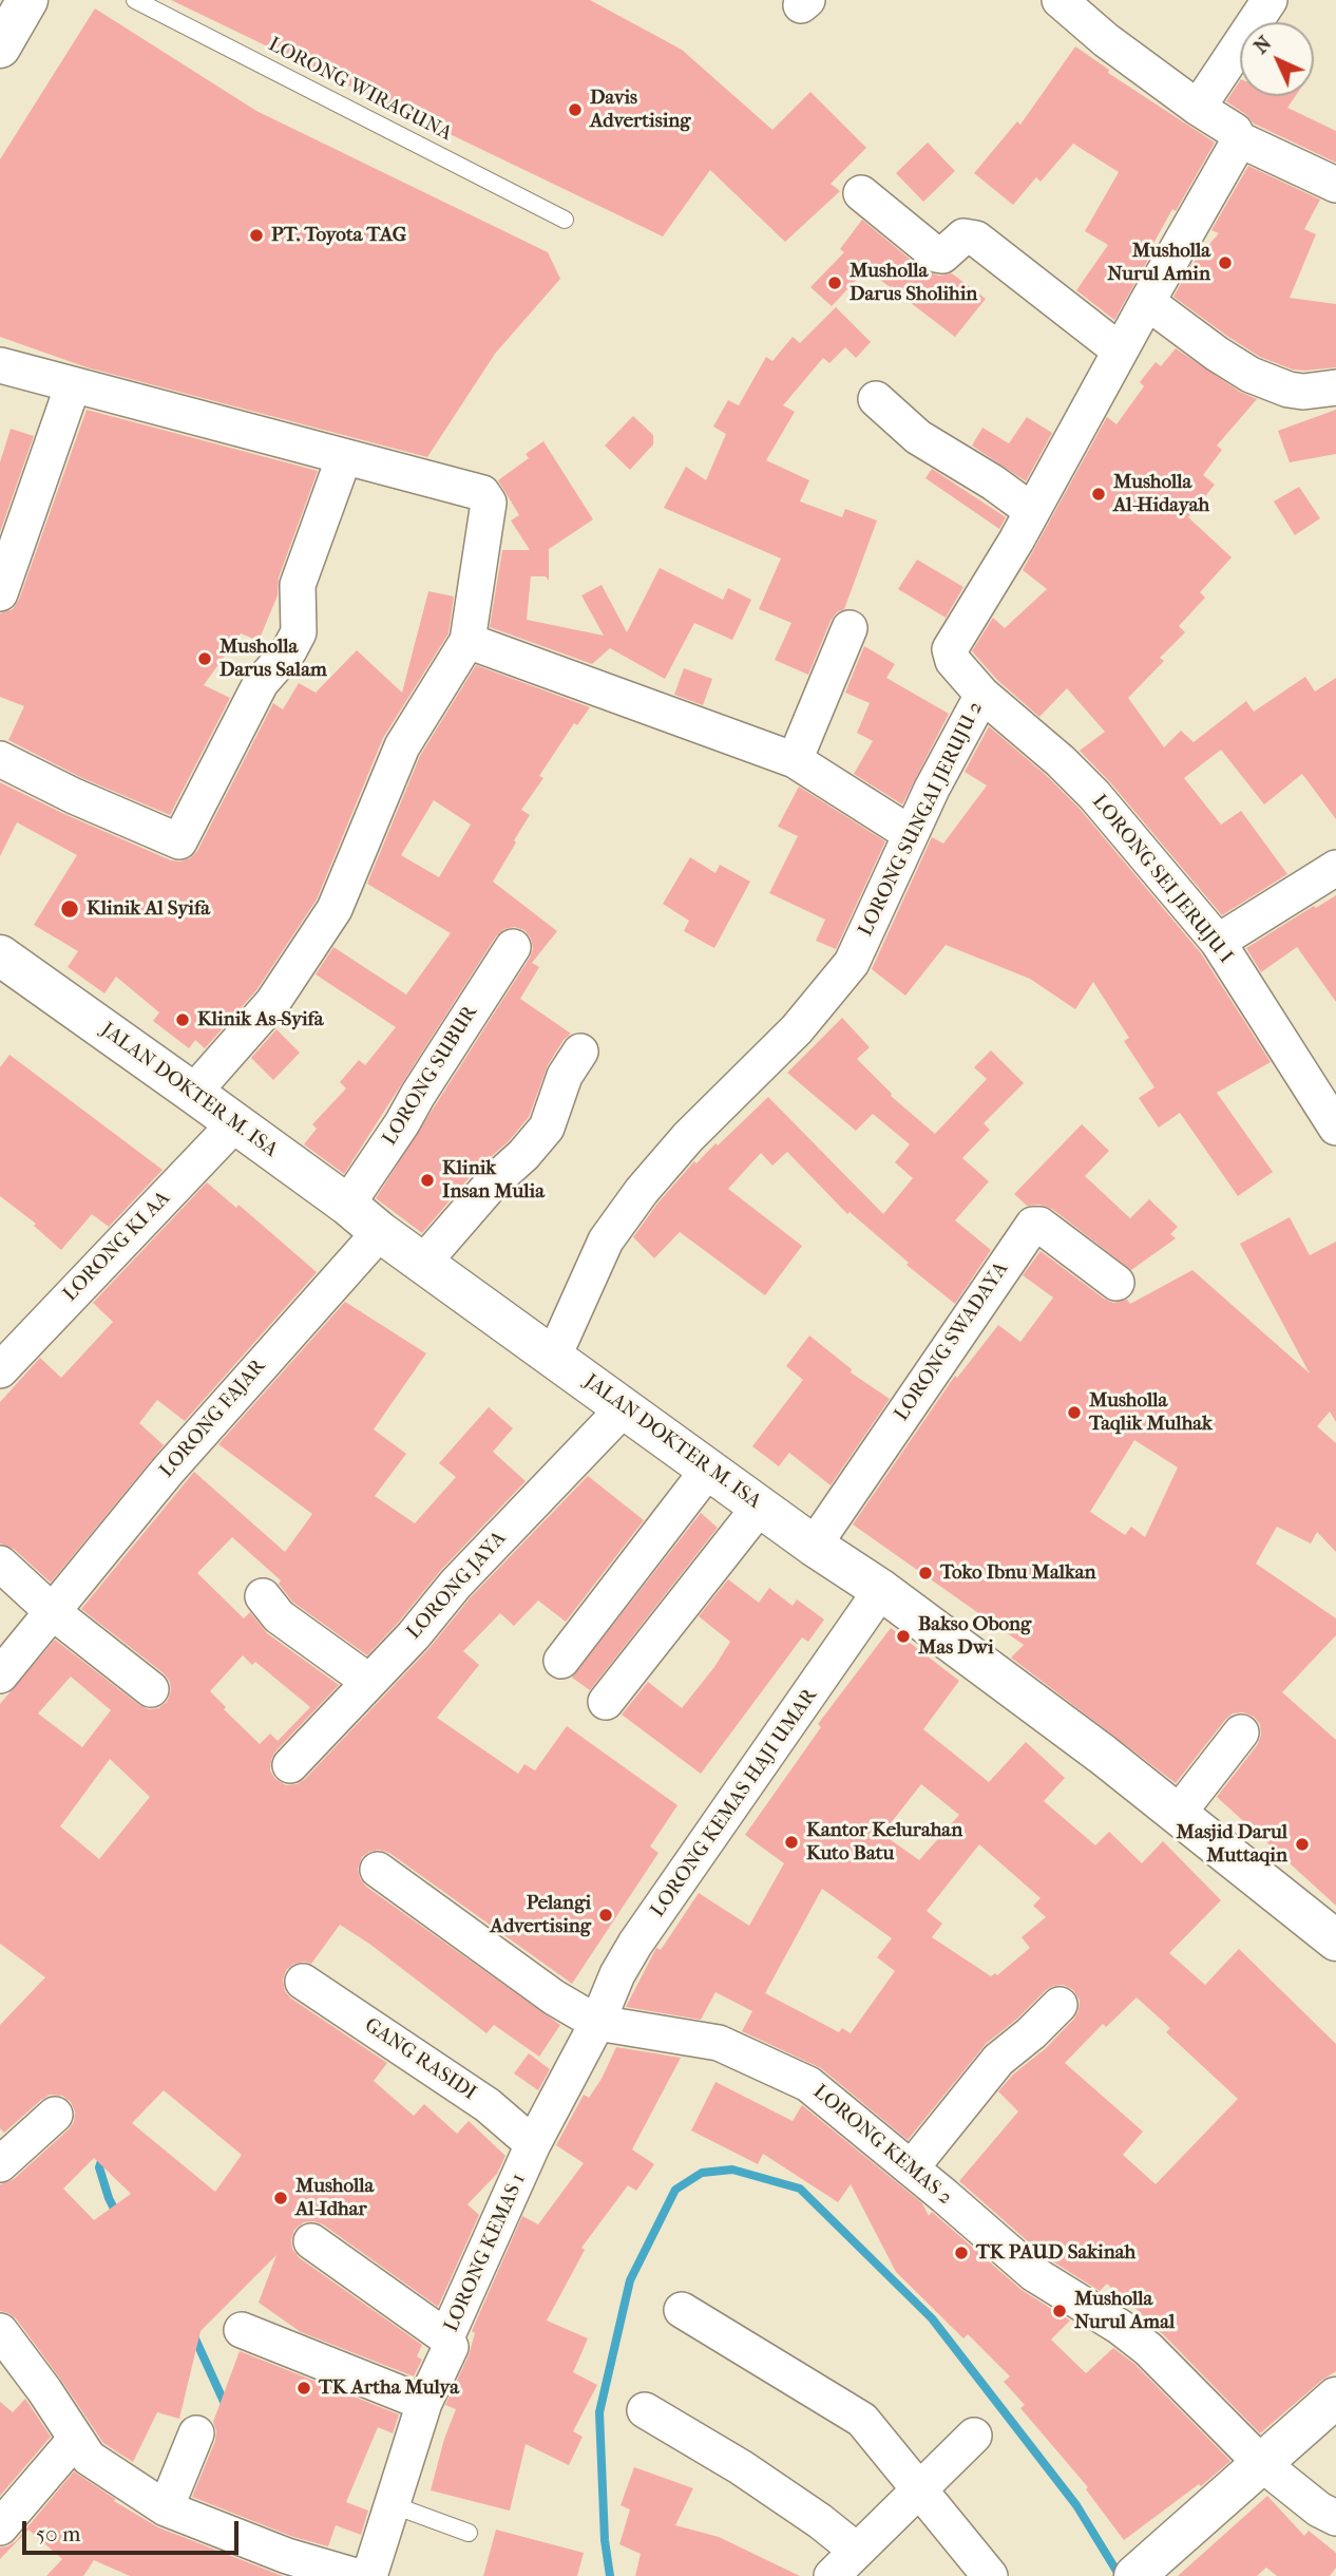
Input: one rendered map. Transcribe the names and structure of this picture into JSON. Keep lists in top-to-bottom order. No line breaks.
{"streets":{"main road":["JALAN DOKTER M. ISA"],"street":["LORONG SUNGAI JERUJU 2","LORONG SEI JERUJU I","LORONG SUBUR","LORONG KI AA","LORONG SWADAYA","LORONG FAJAR","LORONG JAYA","LORONG KEMAS HAJI UMAR","GANG RASIDI","LORONG KEMAS 2","LORONG KEMAS 1"],"lane":["LORONG WIRAGUNA"]},"crossings":[["LORONG SUNGAI JERUJU 2","LORONG SEI JERUJU I"],["LORONG SUNGAI JERUJU 2","JALAN DOKTER M. ISA"],["LORONG SUBUR","JALAN DOKTER M. ISA"],["JALAN DOKTER M. ISA","LORONG KI AA"],["JALAN DOKTER M. ISA","LORONG SWADAYA"],["JALAN DOKTER M. ISA","LORONG FAJAR"],["JALAN DOKTER M. ISA","LORONG JAYA"],["JALAN DOKTER M. ISA","LORONG KEMAS HAJI UMAR"],["LORONG KEMAS HAJI UMAR","LORONG KEMAS 2"],["LORONG KEMAS HAJI UMAR","LORONG KEMAS 1"],["GANG RASIDI","LORONG KEMAS 1"],["LORONG KEMAS 2","LORONG KEMAS 1"]],"places":["Davis Advertising","PT. Toyota TAG","Musholla Nurul Amin","Musholla Darus Sholihin","Musholla Al-Hidayah","Musholla Darus Salam","Klinik Al Syifa","Klinik As-Syifa","Klinik Insan Mulia","Musholla Taqlik Mulhak","Toko Ibnu Malkan","Bakso Obong Mas Dwi","Kantor Kelurahan Kuto Batu","Masjid Darul Muttaqin","Pelangi Advertising","Musholla Al-Idhar","TK PAUD Sakinah","Musholla Nurul Amal","TK Artha Mulya"],"scale_bar":"50 m","north":"top left"}
